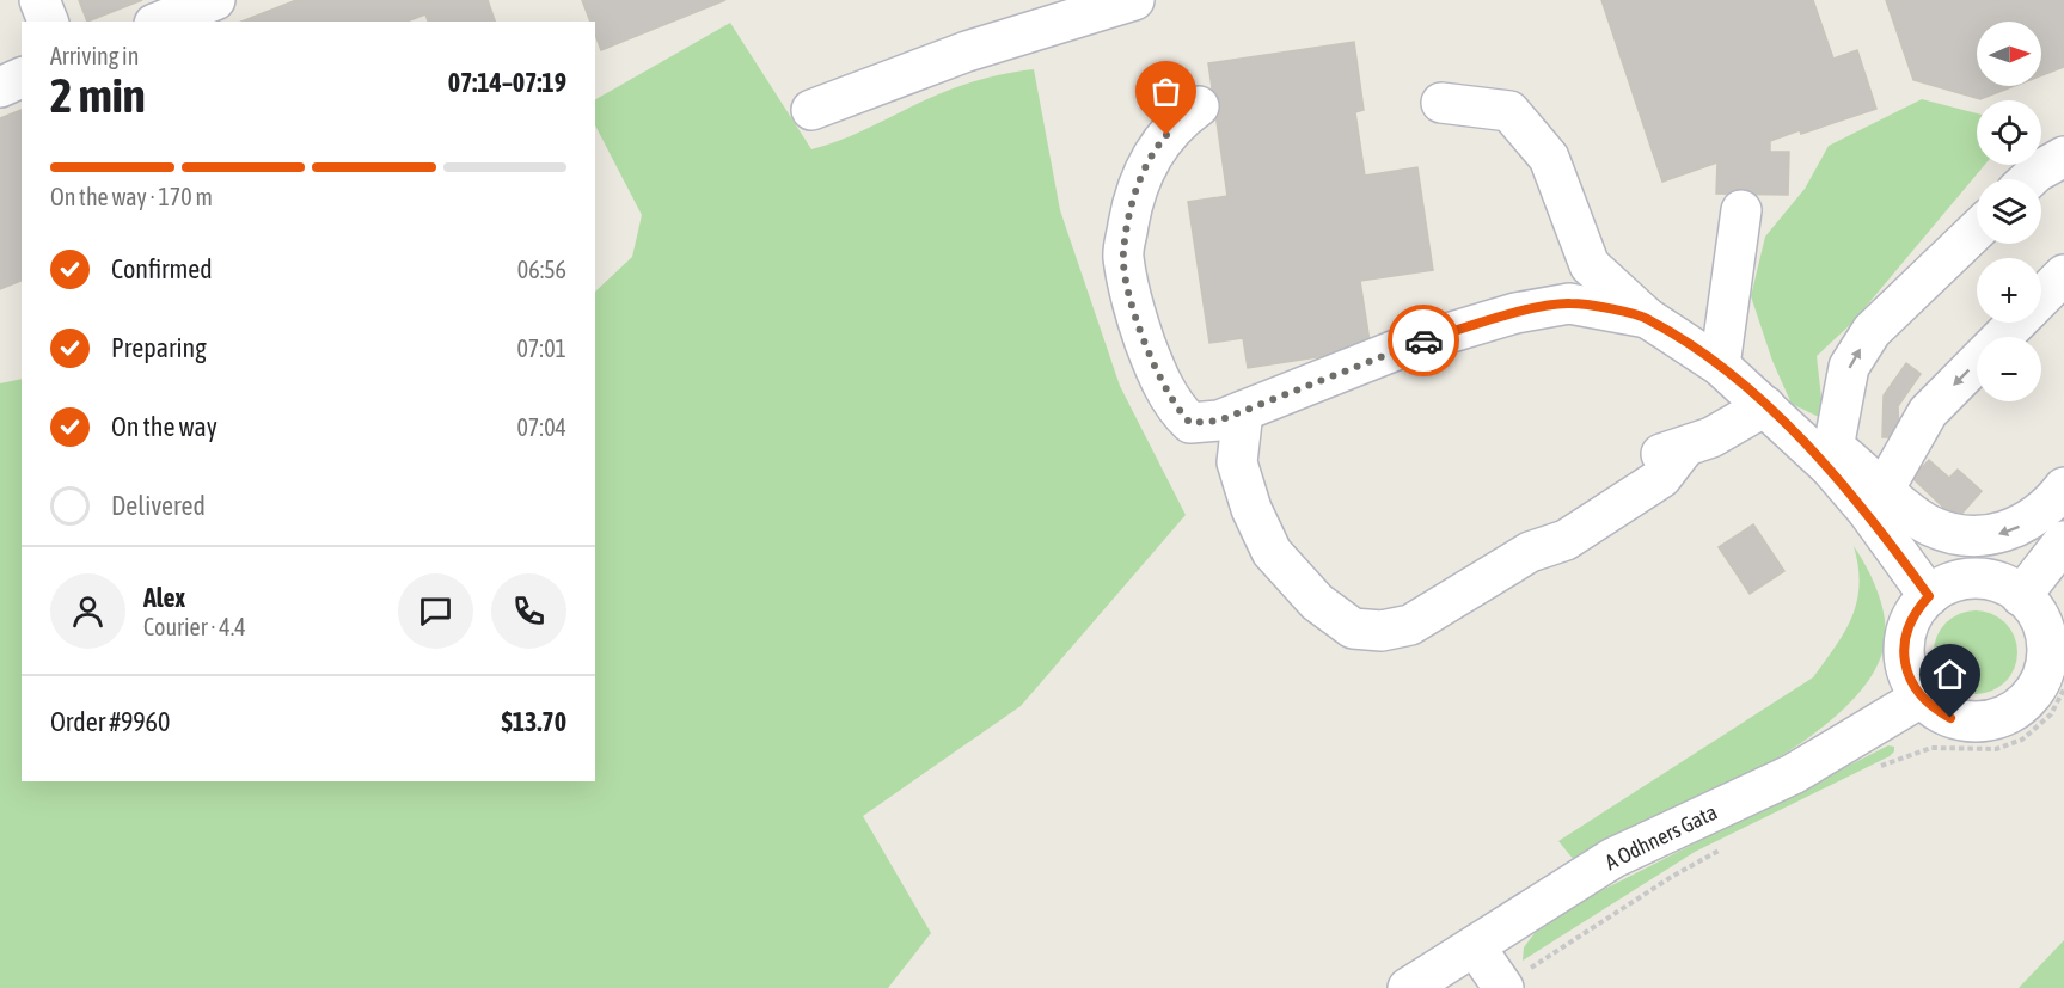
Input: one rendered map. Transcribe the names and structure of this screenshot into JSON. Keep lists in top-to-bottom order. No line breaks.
{"streets":{"street":["A Odhners Gata"]},"north":"right","page":{"map_buttons":["+","−"],"heading":["2 min","Arriving in","07:14–07:19"],"panel":["Alex","Courier · 4.4","Order #9960","$13.70"],"bar":"On the way · 170 m","list":[["Confirmed","06:56"],["Preparing","07:01"],["On the way","07:04"],"Delivered"]}}
